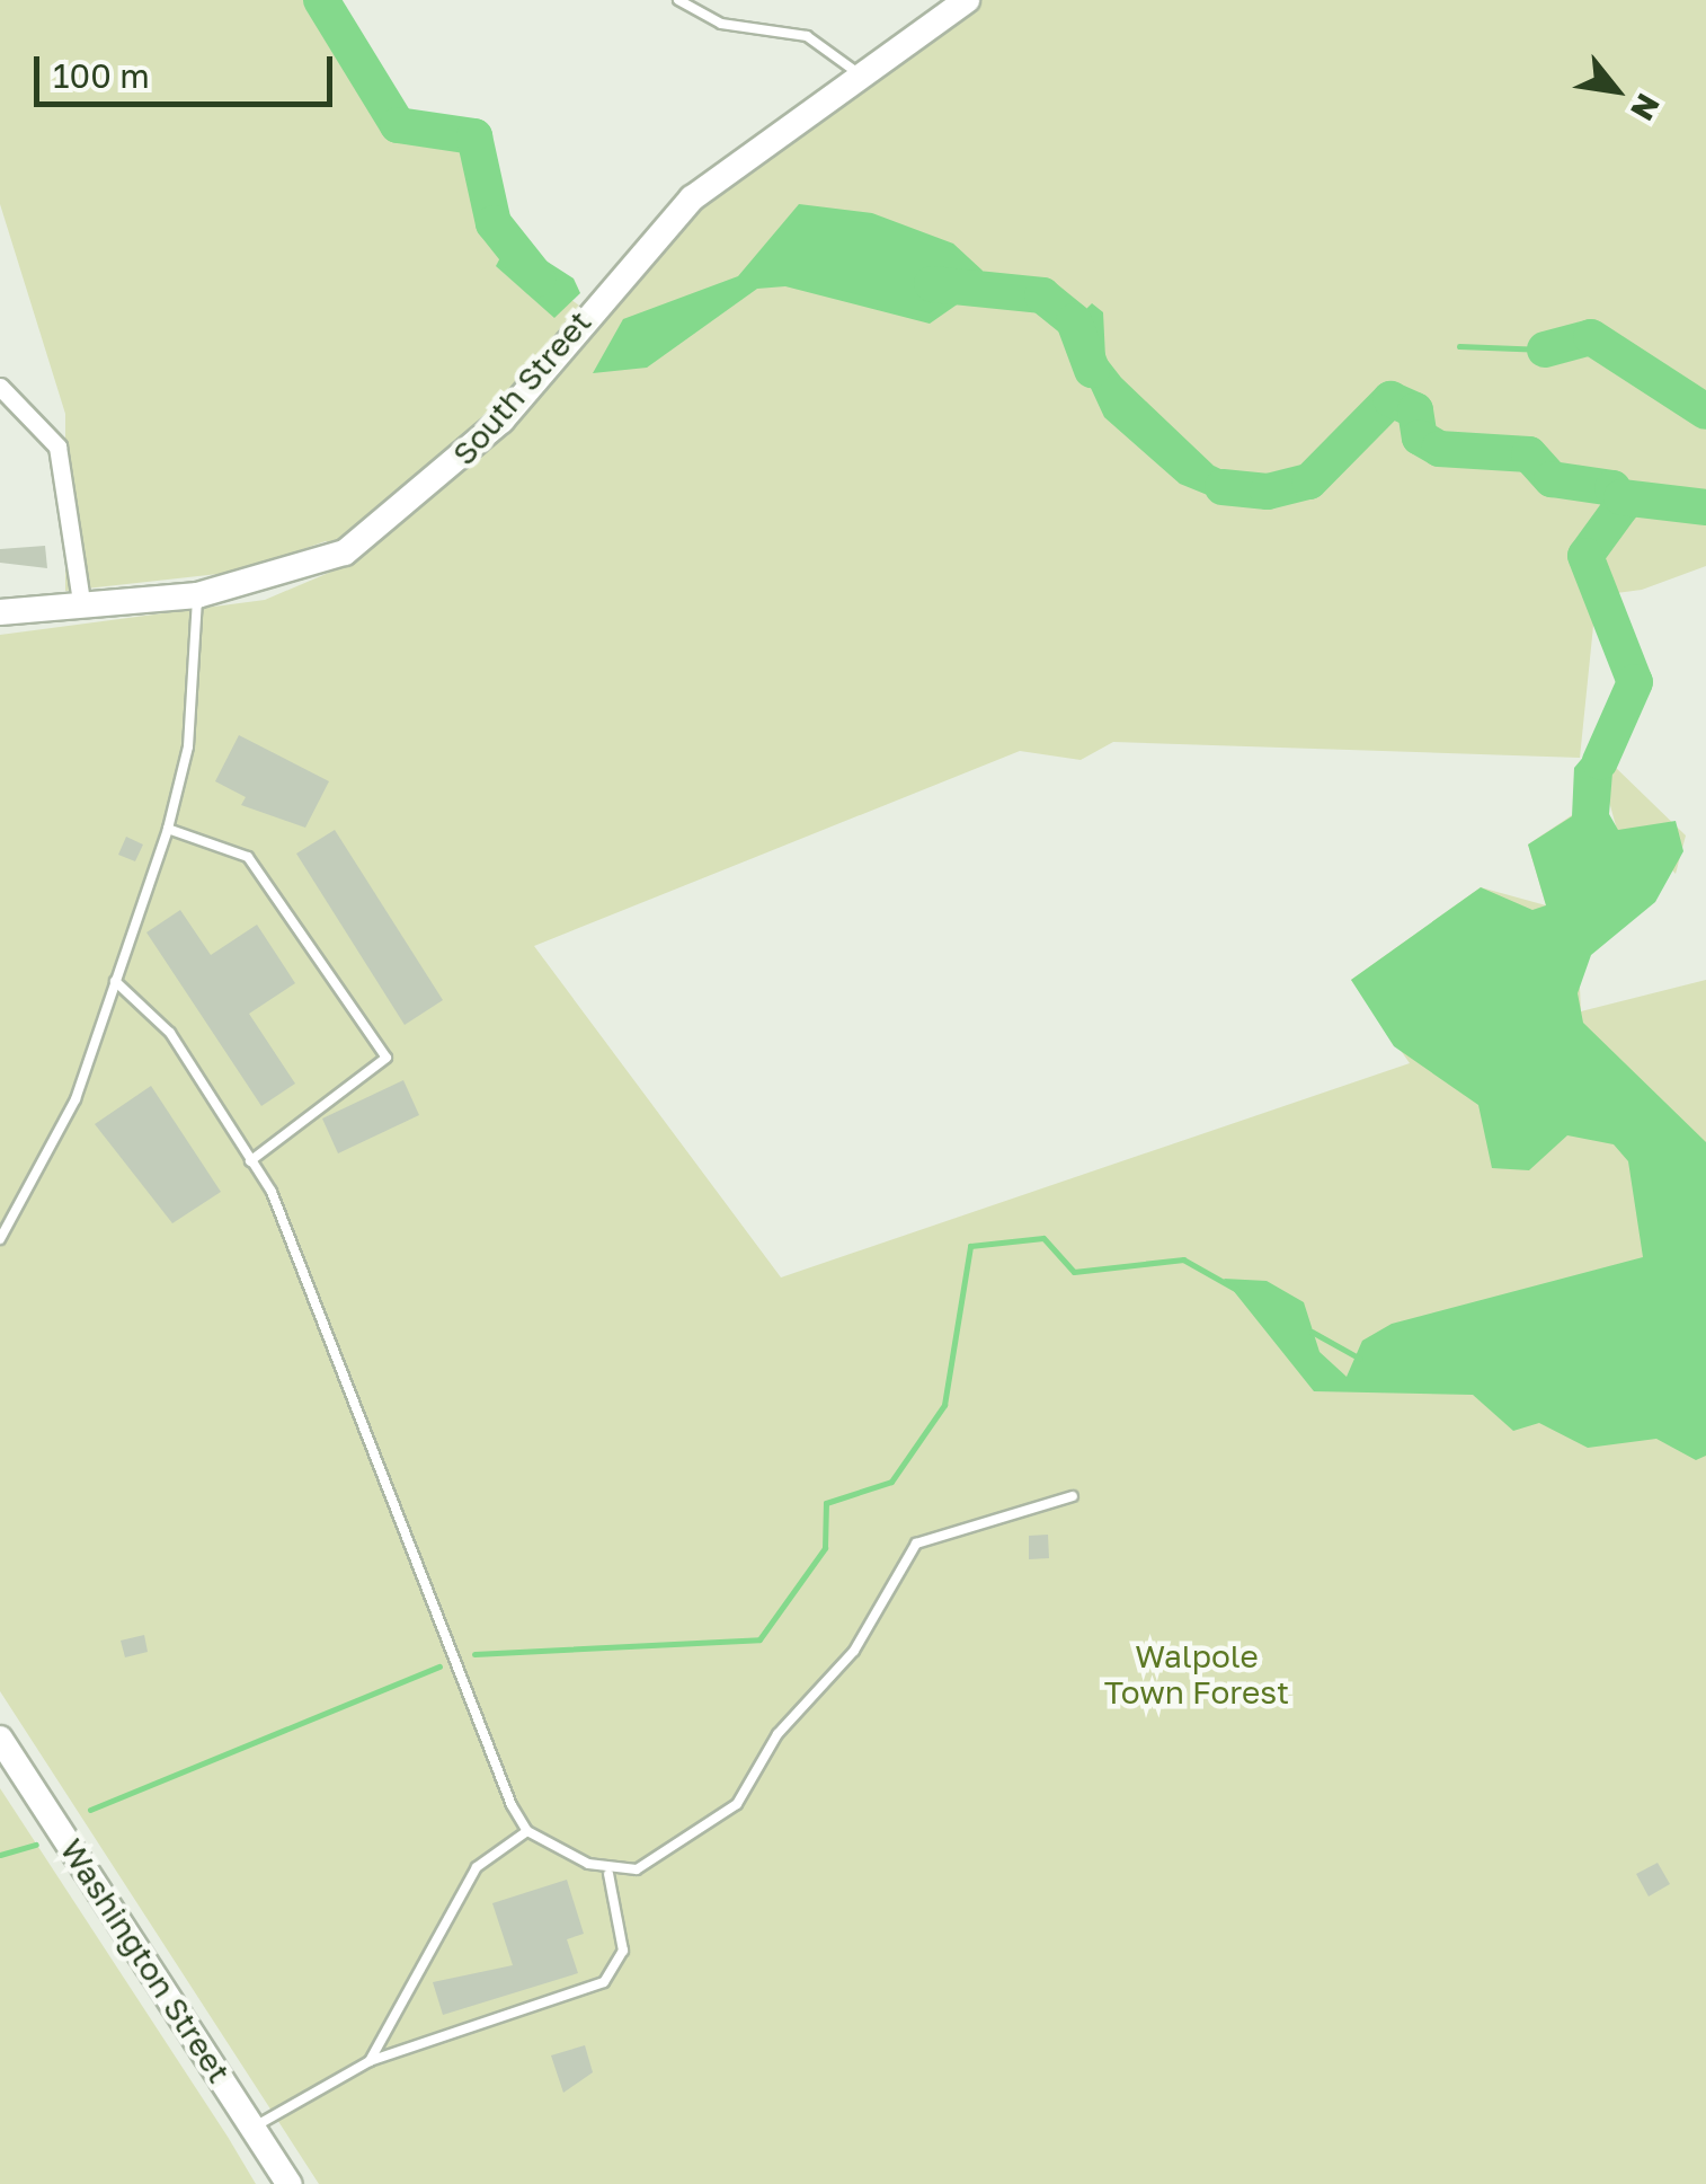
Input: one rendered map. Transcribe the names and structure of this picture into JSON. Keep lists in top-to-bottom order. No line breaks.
{"streets":{"street":["South Street","Washington Street"]},"parks":["Walpole Town Forest"],"scale_bar":"100 m","north":"bottom right"}
